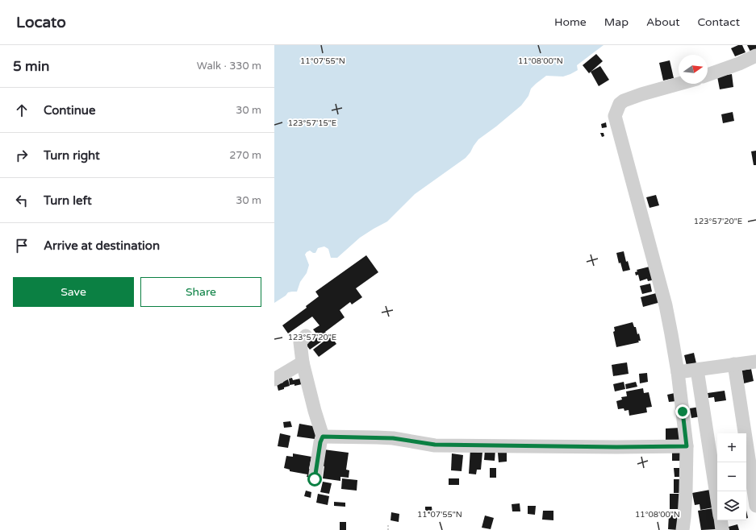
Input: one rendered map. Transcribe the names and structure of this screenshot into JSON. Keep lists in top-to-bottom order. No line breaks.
{"north":"right","page":{"header":"Locato","nav":["Home","Map","About","Contact"],"heading":["5 min","Walk · 330 m"],"list":[["Continue","30 m"],["Turn right","270 m"],["Turn left","30 m"],"Arrive at destination"],"buttons":["Save","Share"],"map_buttons":["+","−"]},"coordinates":["11°07'55\"N","11°08'00\"N","123°57'15\"E","123°57'20\"E"]}
